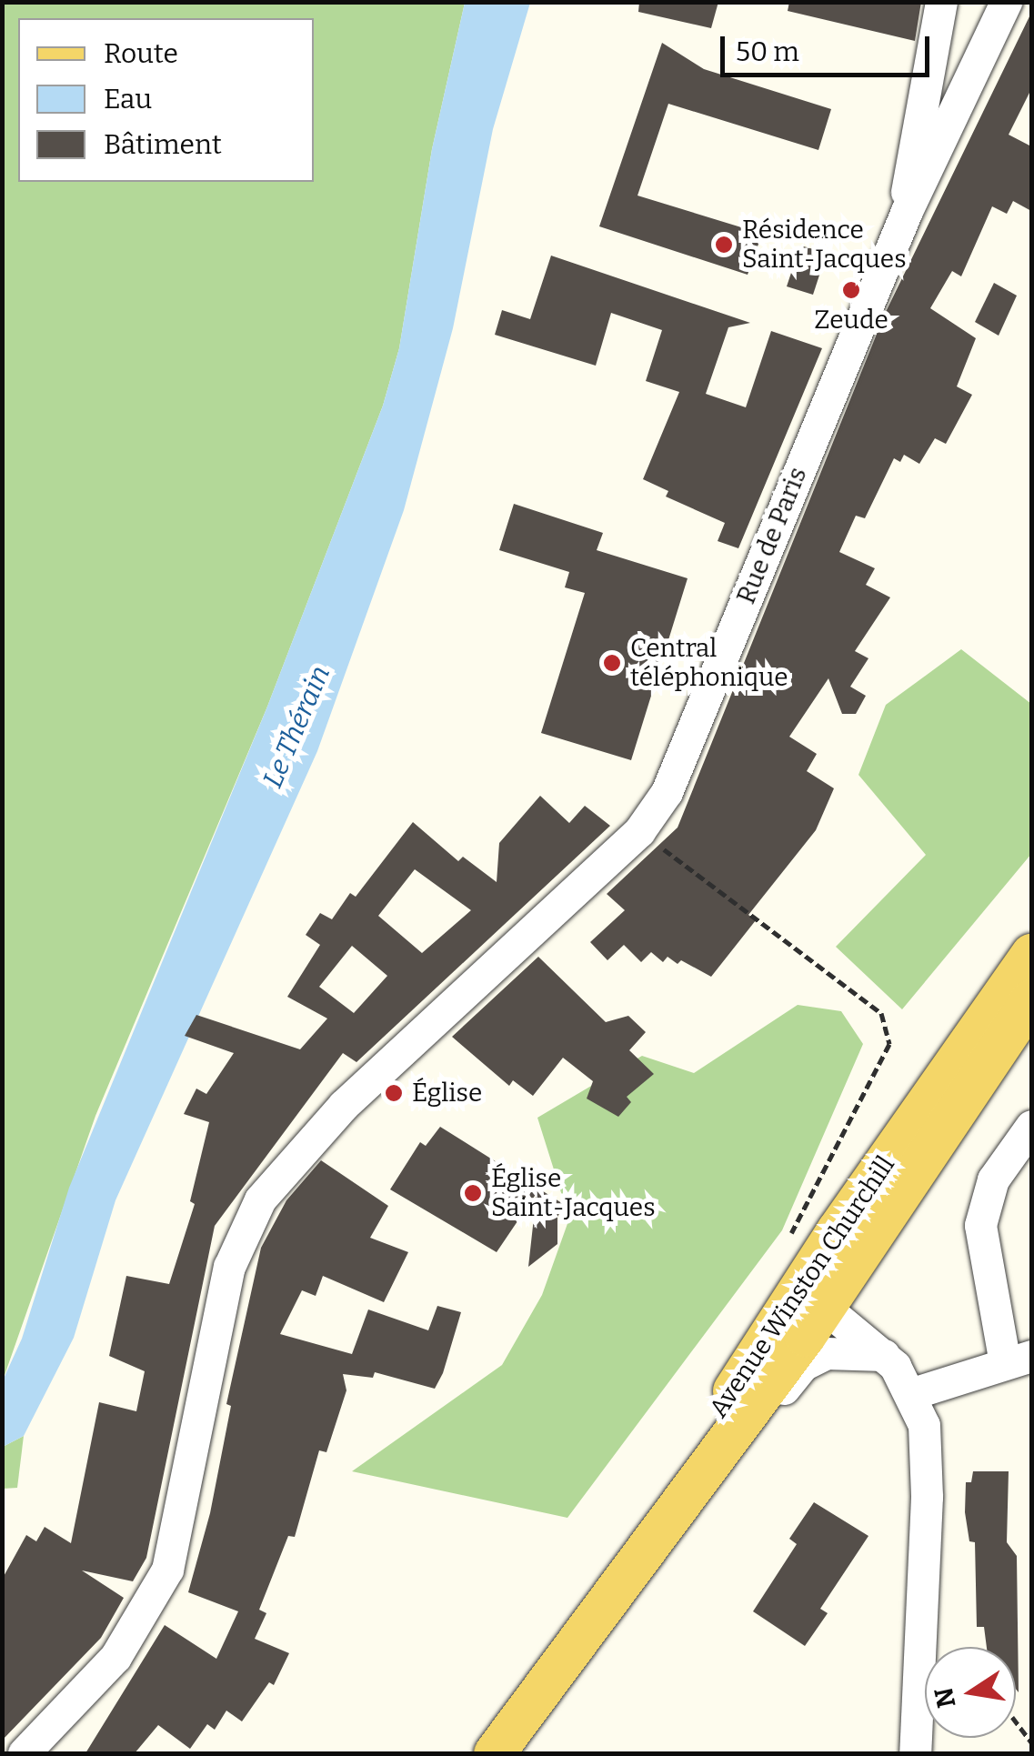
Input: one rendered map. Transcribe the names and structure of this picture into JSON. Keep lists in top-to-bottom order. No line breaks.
{"streets":{"main road":["Avenue Winston Churchill"],"street":["Rue de Paris"]},"water":["Le Thérain"],"places":["Résidence Saint-Jacques","Zeude","Central téléphonique","Église","Église Saint-Jacques"],"legend":["Route","Eau","Bâtiment"],"scale_bar":"50 m","north":"left"}
